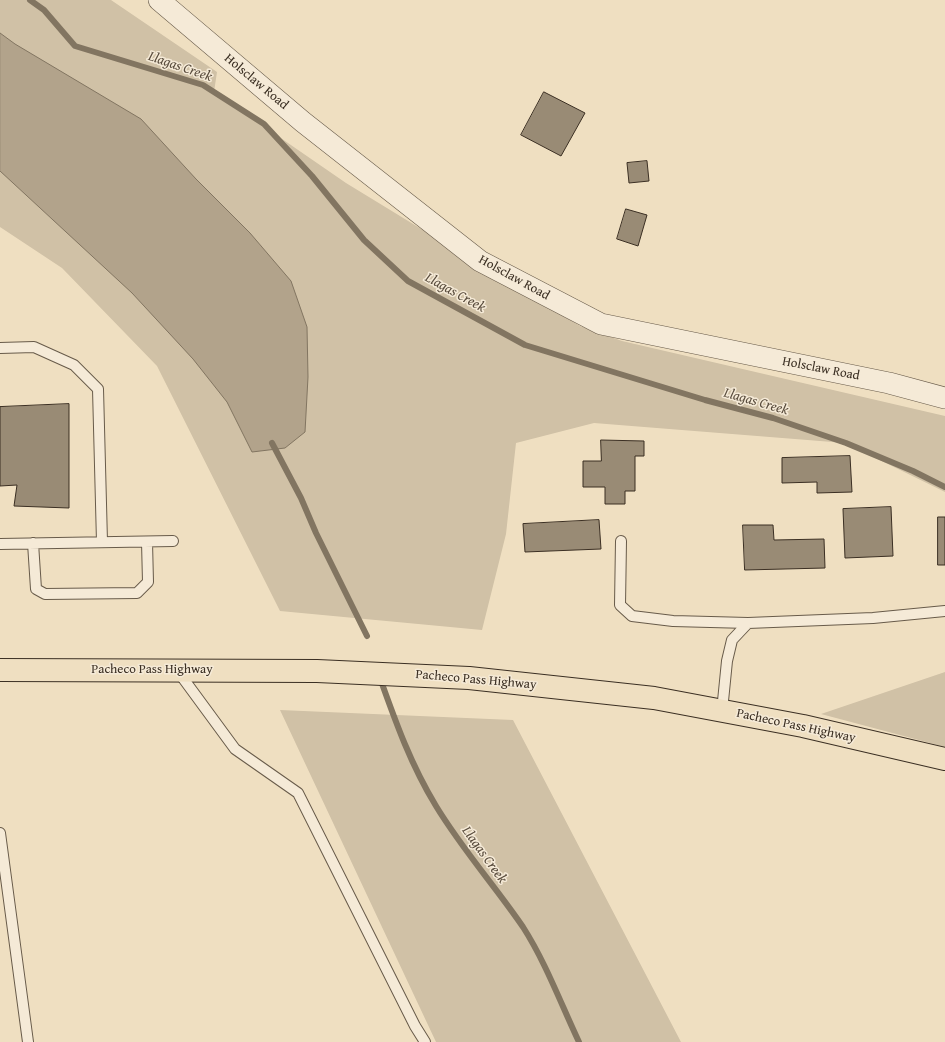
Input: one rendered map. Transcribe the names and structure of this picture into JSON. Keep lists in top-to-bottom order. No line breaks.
{"streets":{"highway":["Pacheco Pass Highway"],"street":["Holsclaw Road"]},"water":["Llagas Creek"]}
